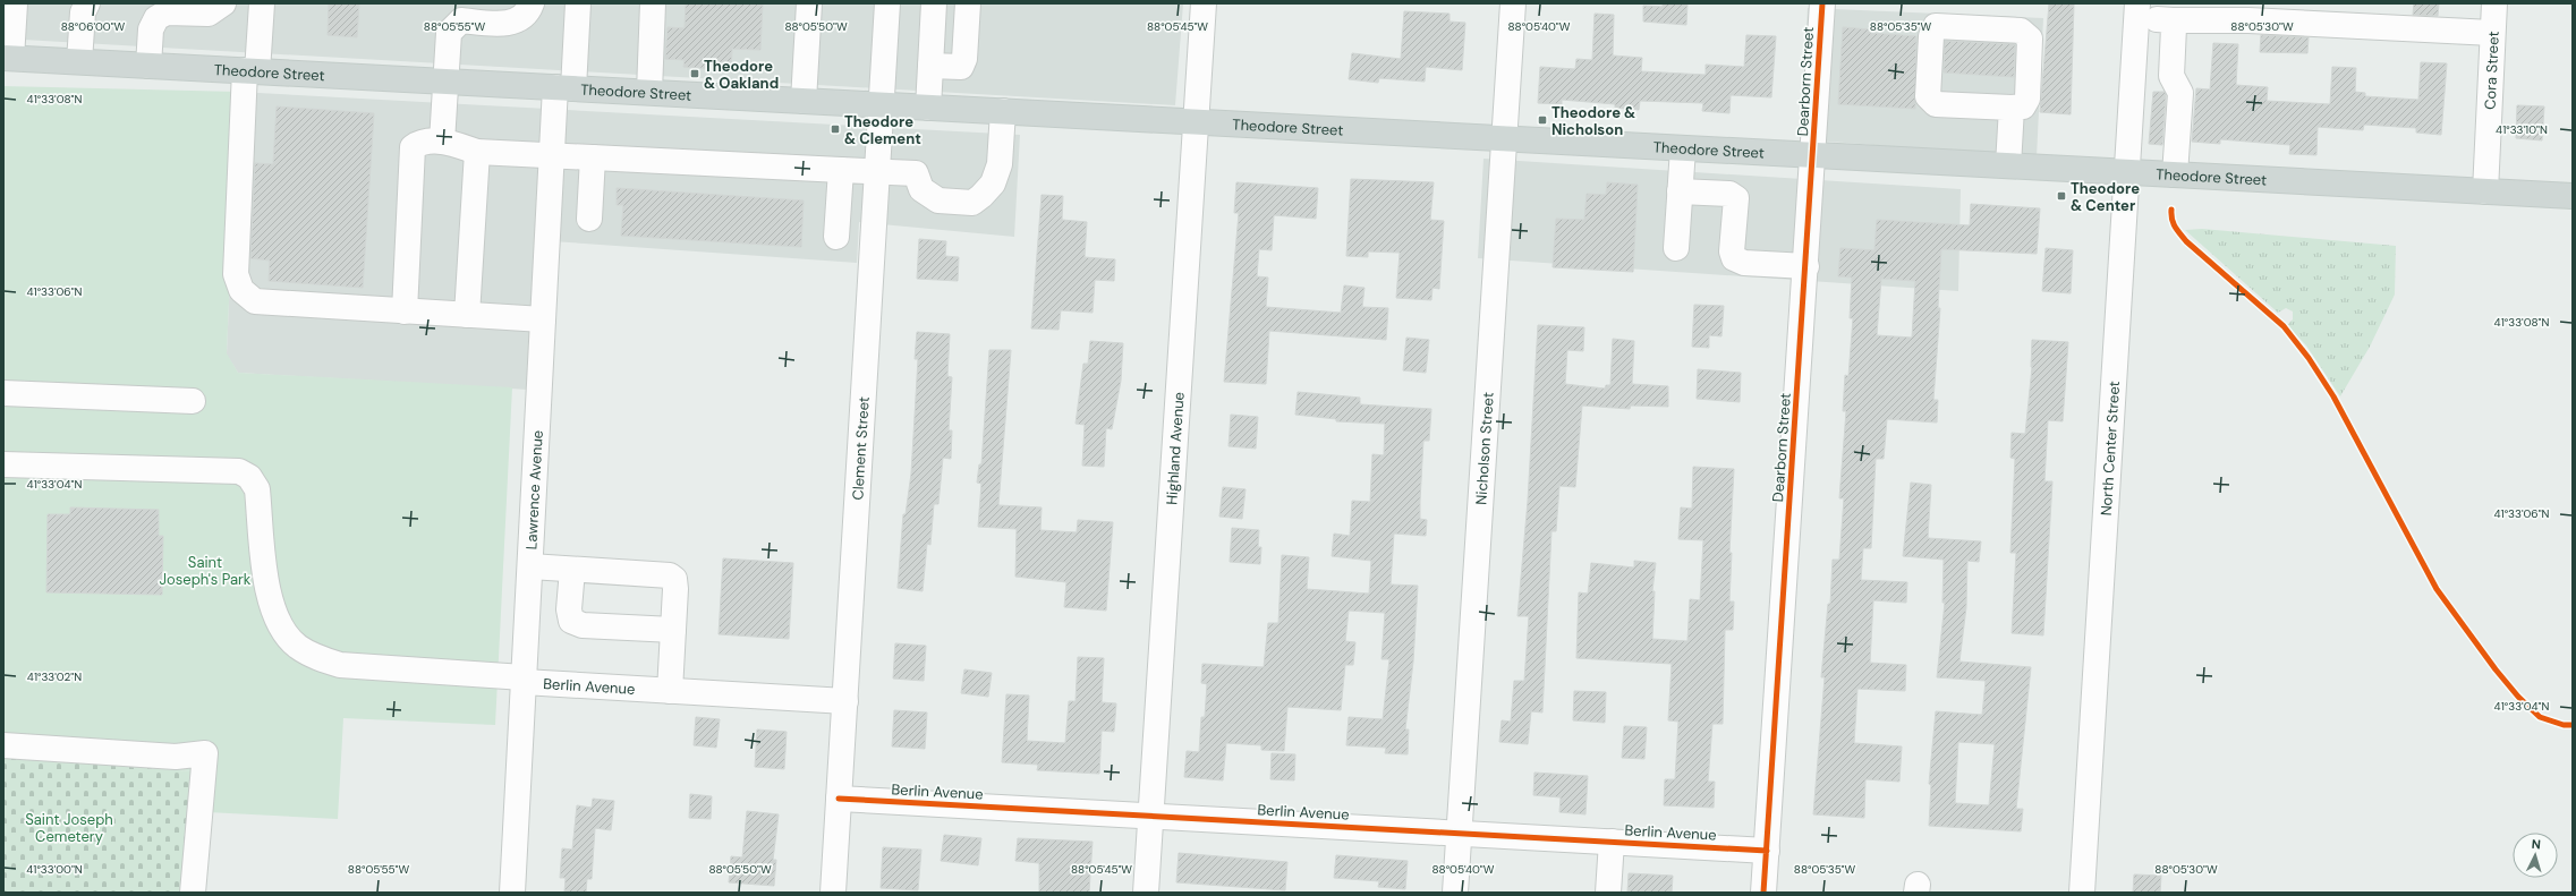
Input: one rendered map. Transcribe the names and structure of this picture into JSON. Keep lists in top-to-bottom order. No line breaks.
{"streets":{"main road":["Theodore Street"],"street":["Cora Street","Dearborn Street","Clement Street","Highland Avenue","Nicholson Street","North Center Street","Lawrence Avenue","Berlin Avenue"]},"crossings":[["Cora Street","Theodore Street"],["Theodore Street","Dearborn Street"],["Theodore Street","Clement Street"],["Theodore Street","Highland Avenue"],["Theodore Street","Nicholson Street"],["Theodore Street","North Center Street"],["Theodore Street","Lawrence Avenue"],["Dearborn Street","Berlin Avenue"],["Clement Street","Berlin Avenue"],["Highland Avenue","Berlin Avenue"],["Nicholson Street","Berlin Avenue"],["Lawrence Avenue","Berlin Avenue"]],"parks":["Saint Joseph's Park","Saint Joseph Cemetery"],"places":{"transit":["Theodore & Oakland","Theodore & Nicholson","Theodore & Clement","Theodore & Center"]},"north":"top","coordinates":["88°06'00\"W","88°05'55\"W","88°05'50\"W","88°05'45\"W","88°05'40\"W","88°05'35\"W","88°05'30\"W","41°33'08\"N","41°33'10\"N","41°33'06\"N","41°33'04\"N","41°33'02\"N","41°33'00\"N"]}
